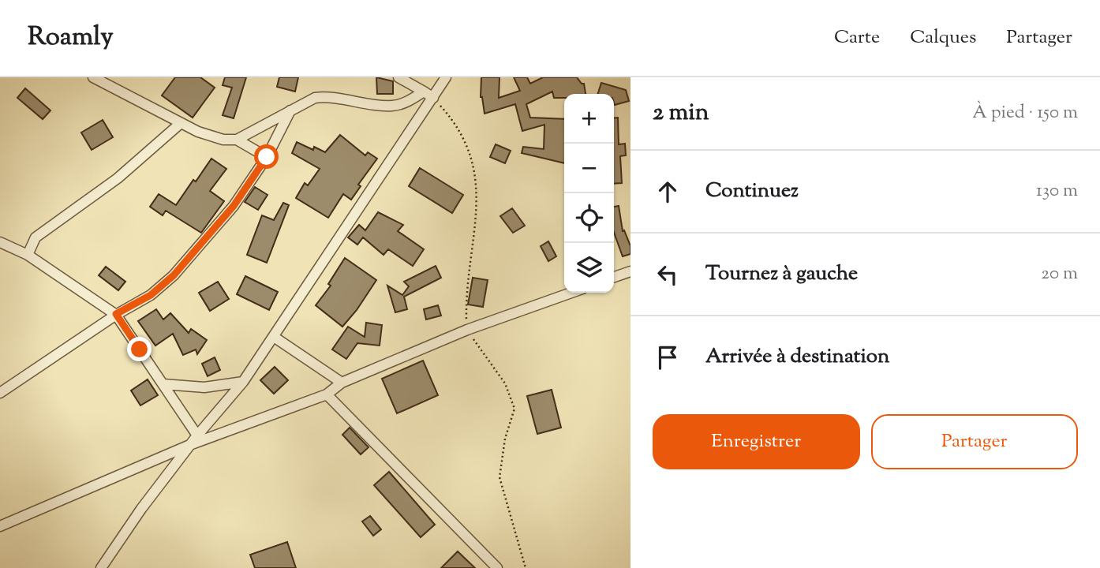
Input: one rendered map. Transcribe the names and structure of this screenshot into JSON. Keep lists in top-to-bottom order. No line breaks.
{"page":{"header":"Roamly","nav":["Carte","Calques","Partager"],"heading":["2 min","À pied · 150 m"],"map_buttons":["+","−"],"list":[["Continuez","130 m"],["Tournez à gauche","20 m"],"Arrivée à destination"],"buttons":["Enregistrer","Partager"]}}
